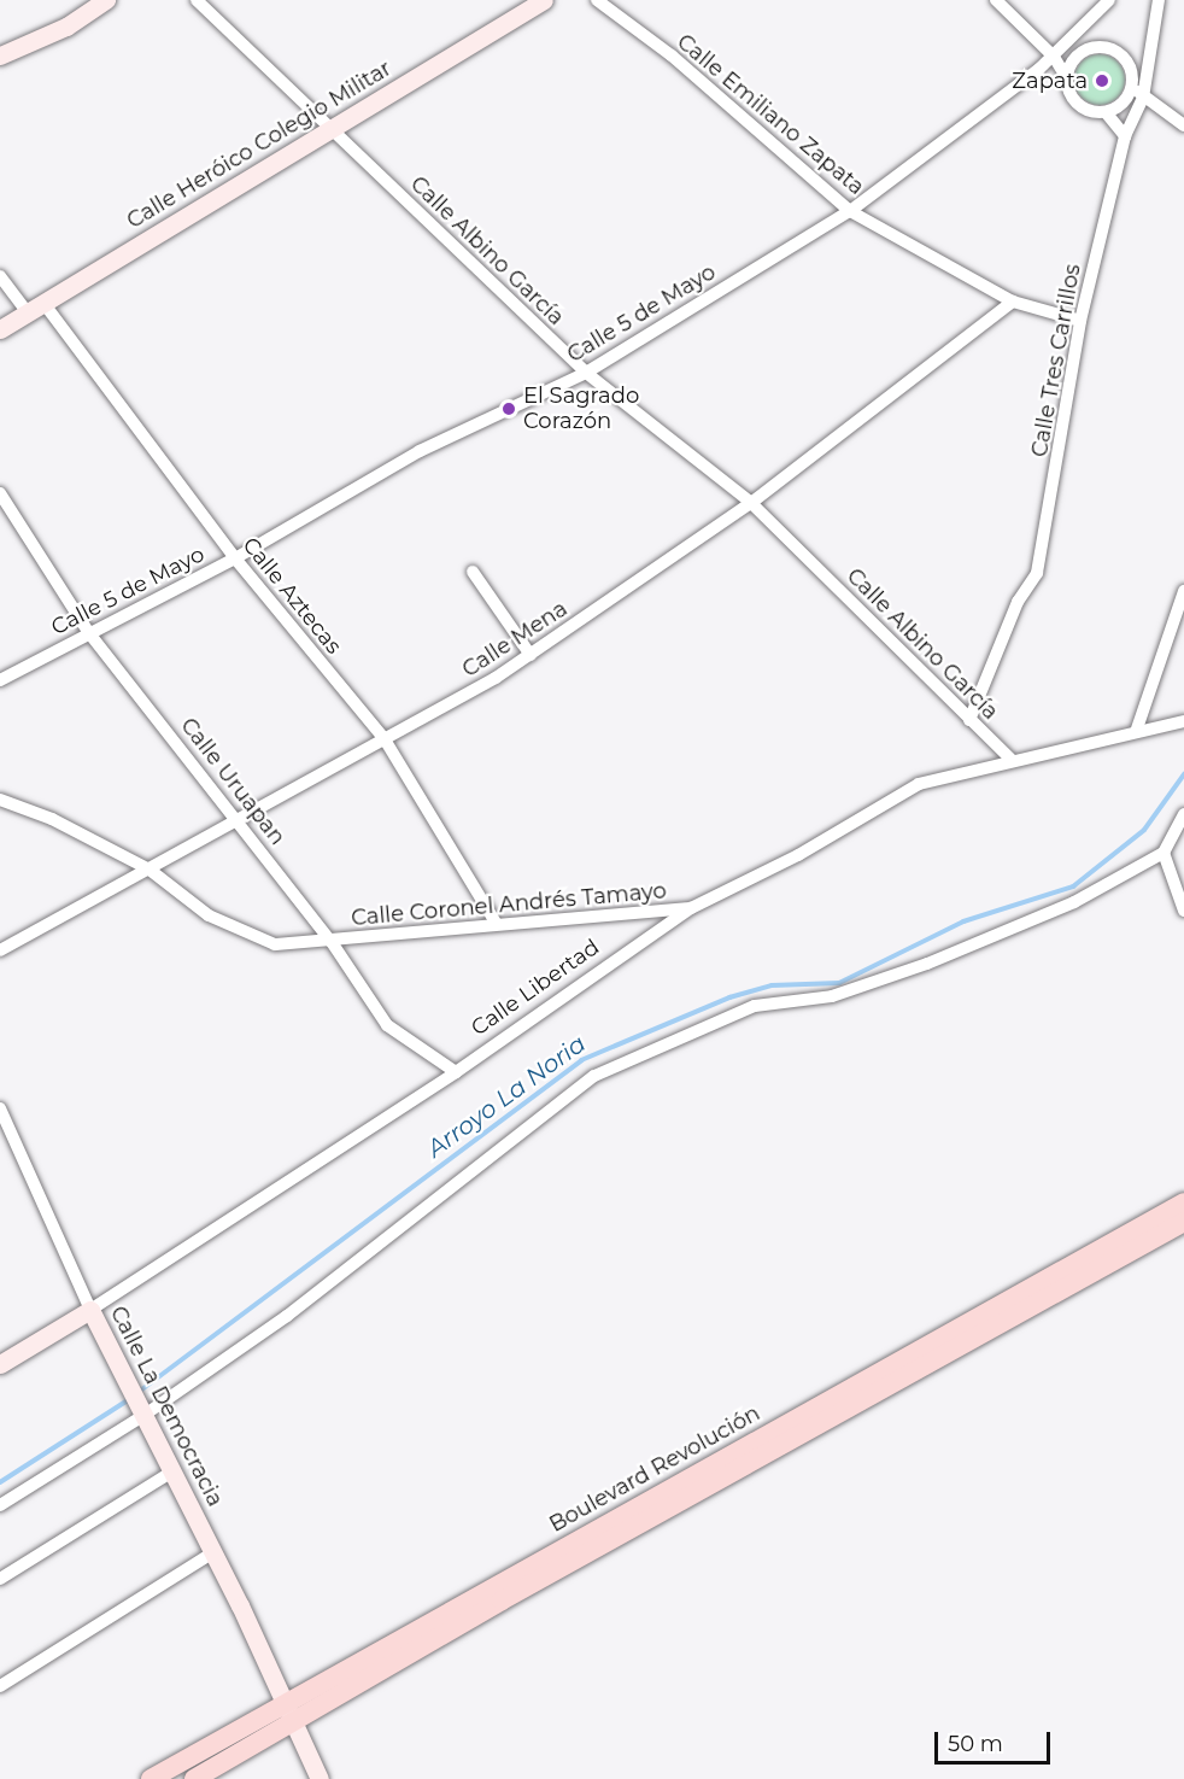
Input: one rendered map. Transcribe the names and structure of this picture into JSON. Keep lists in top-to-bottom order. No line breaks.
{"streets":{"main road":["Boulevard Revolución"],"street":["Calle Emiliano Zapata","Calle Heróico Colegio Militar","Calle Albino García","Calle 5 de Mayo","Calle Tres Carrillos","Calle Aztecas","Calle Mena","Calle Uruapan","Calle Coronel Andrés Tamayo","Calle Libertad","Calle La Democracia"]},"crossings":[["Calle Emiliano Zapata","Calle 5 de Mayo"],["Calle Emiliano Zapata","Calle Tres Carrillos"],["Calle Emiliano Zapata","Calle Mena"],["Calle Heróico Colegio Militar","Calle Albino García"],["Calle Heróico Colegio Militar","Calle Aztecas"],["Calle Albino García","Calle 5 de Mayo"],["Calle Albino García","Calle Tres Carrillos"],["Calle Albino García","Calle Mena"],["Calle Albino García","Calle Libertad"],["Calle 5 de Mayo","Calle Aztecas"],["Calle 5 de Mayo","Calle Uruapan"],["Calle Aztecas","Calle Mena"],["Calle Aztecas","Calle Coronel Andrés Tamayo"],["Calle Mena","Calle Uruapan"],["Calle Mena","Calle Coronel Andrés Tamayo"],["Calle Uruapan","Calle Coronel Andrés Tamayo"],["Calle Uruapan","Calle Libertad"],["Calle Coronel Andrés Tamayo","Calle Libertad"],["Calle Libertad","Calle La Democracia"],["Calle La Democracia","Boulevard Revolución"]],"water":["Arroyo La Noria"],"places":["Zapata","El Sagrado Corazón"],"scale_bar":"50 m"}
